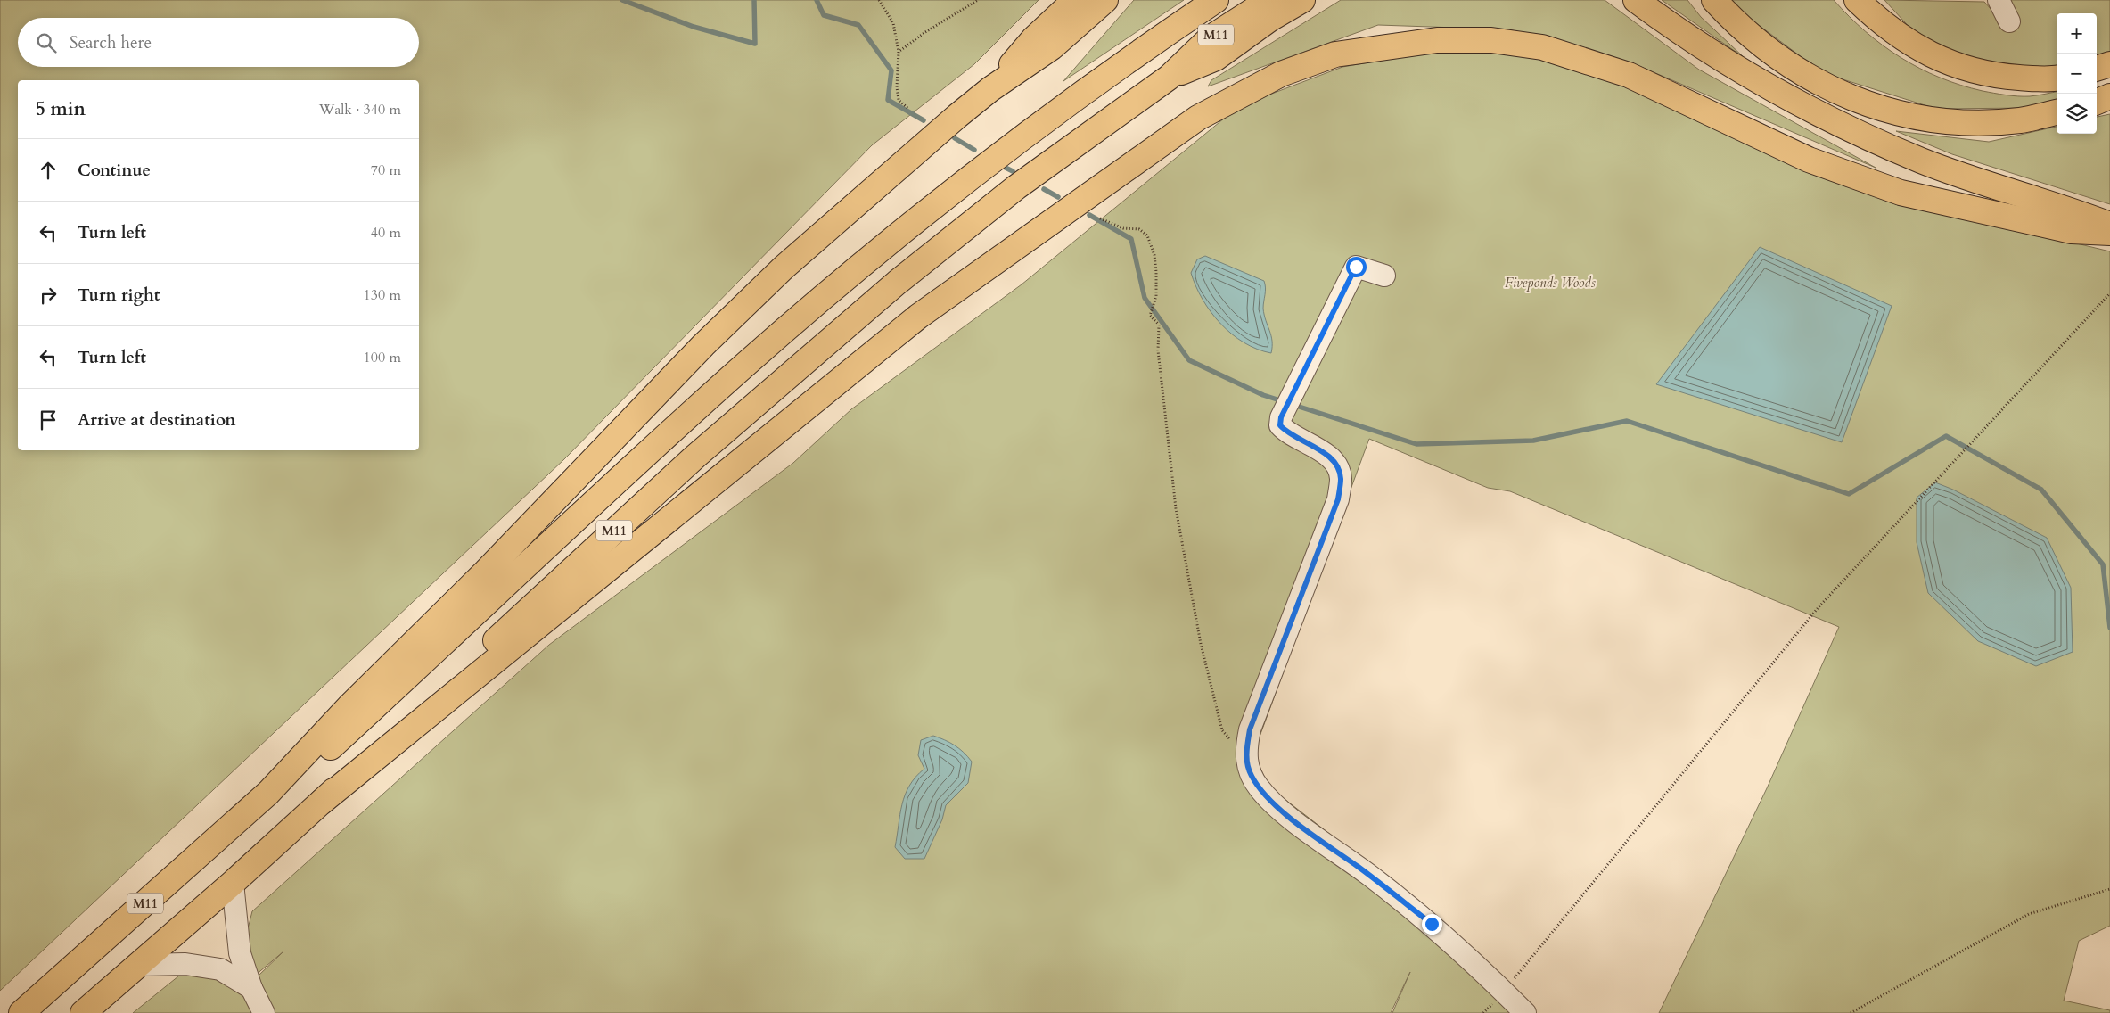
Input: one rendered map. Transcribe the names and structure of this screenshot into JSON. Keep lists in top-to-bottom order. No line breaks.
{"streets":{"highway":["M11"]},"parks":["Fiveponds Woods"],"page":{"map_buttons":["+","−"],"search":"Search here","heading":["5 min","Walk · 340 m"],"list":[["Continue","70 m"],["Turn left","40 m"],["Turn right","130 m"],["Turn left","100 m"],"Arrive at destination"]}}
